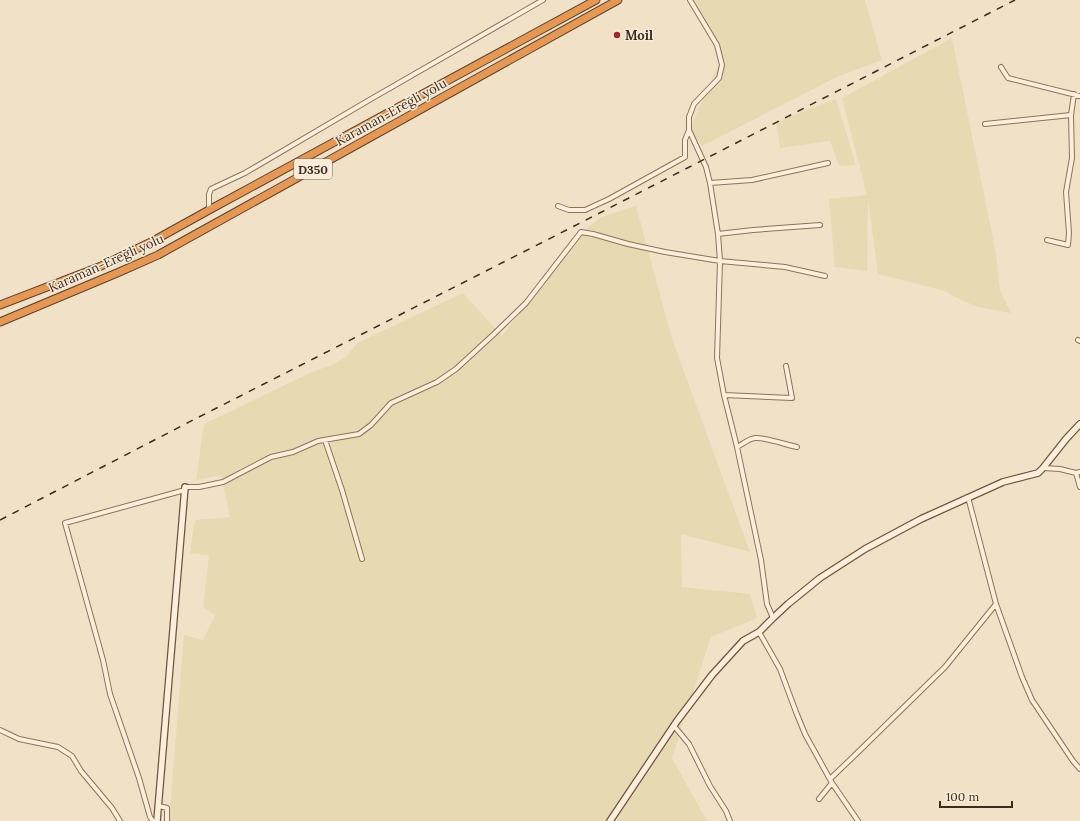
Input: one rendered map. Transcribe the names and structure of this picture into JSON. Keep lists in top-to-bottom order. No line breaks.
{"streets":{"highway":["Karaman-Ereğli yolu","D350"]},"places":["Moil"],"scale_bar":"100 m"}
